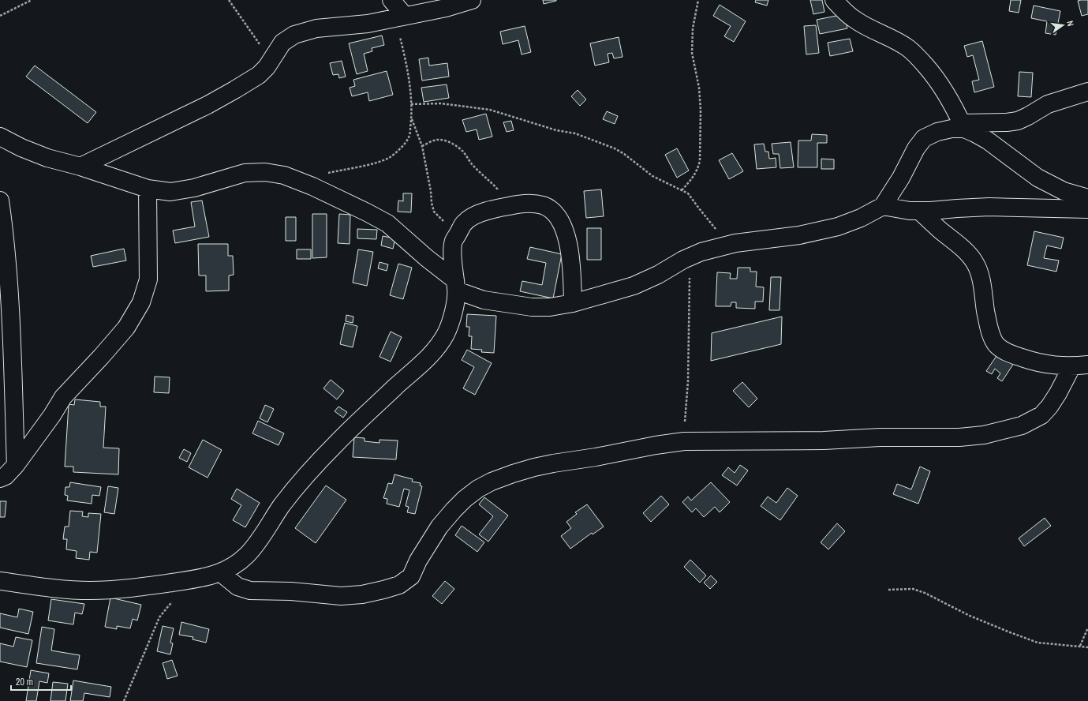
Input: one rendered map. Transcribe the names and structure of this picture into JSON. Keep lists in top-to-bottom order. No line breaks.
{"scale_bar":"20 m","north":"right"}
